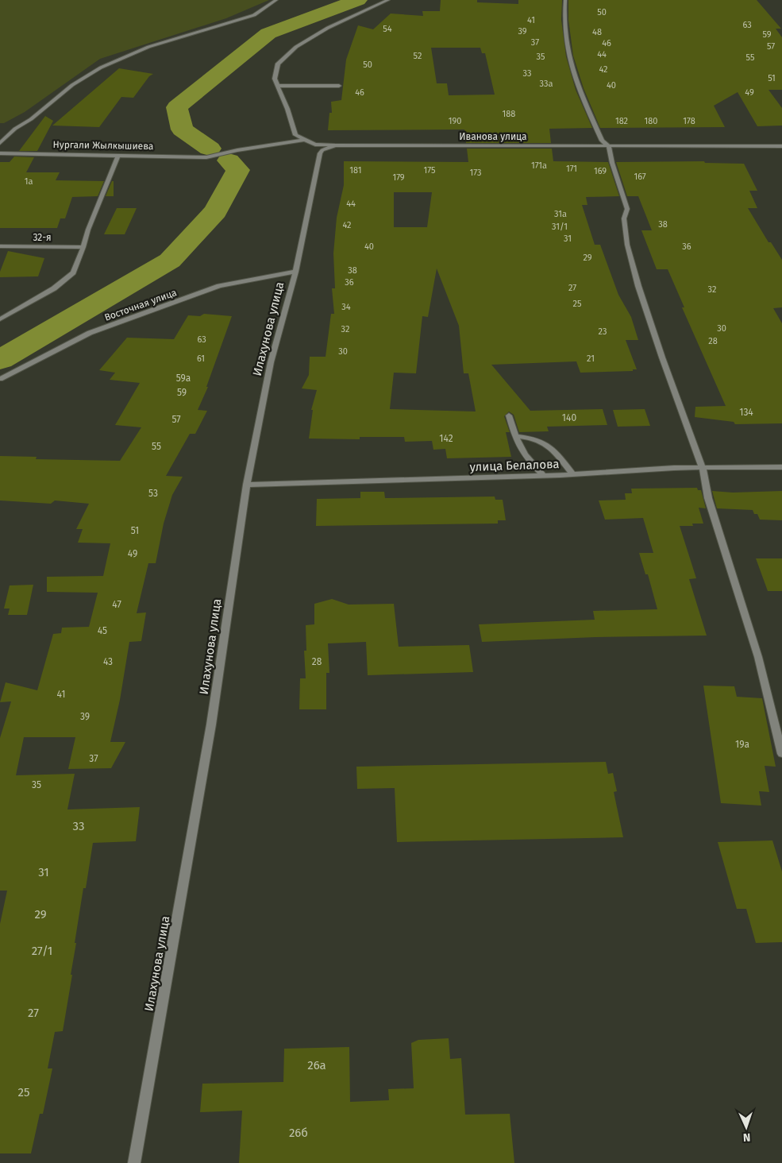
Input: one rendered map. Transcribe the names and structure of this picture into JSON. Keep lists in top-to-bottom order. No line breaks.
{"streets":{"street":["Иванова улица","Нургали Жылкышиева","32-я","Восточная улица","Илахунова улица","улица Белалова"]},"crossings":[["Иванова улица","Нургали Жылкышиева"],["Иванова улица","Илахунова улица"],["Восточная улица","Илахунова улица"],["Илахунова улица","улица Белалова"]],"house_numbers":["50","41","63","54","39","48","59","37","46","57","44","52","35","55","50","42","33","51","33а","40","46","49","188","190","182","180","178","171а","171","181","175","169","173","167","179","1а","44","31а","38","42","31/1","31","40","36","29","38","36","27","32","25","34","30","32","23","63","28","30","61","21","59а","59","134","140","57","142","55","53","51","49","47","45","43","28","41","39","19а","37","35","33","31","29","27/1","27","26а","25","26б"],"north":"bottom"}
